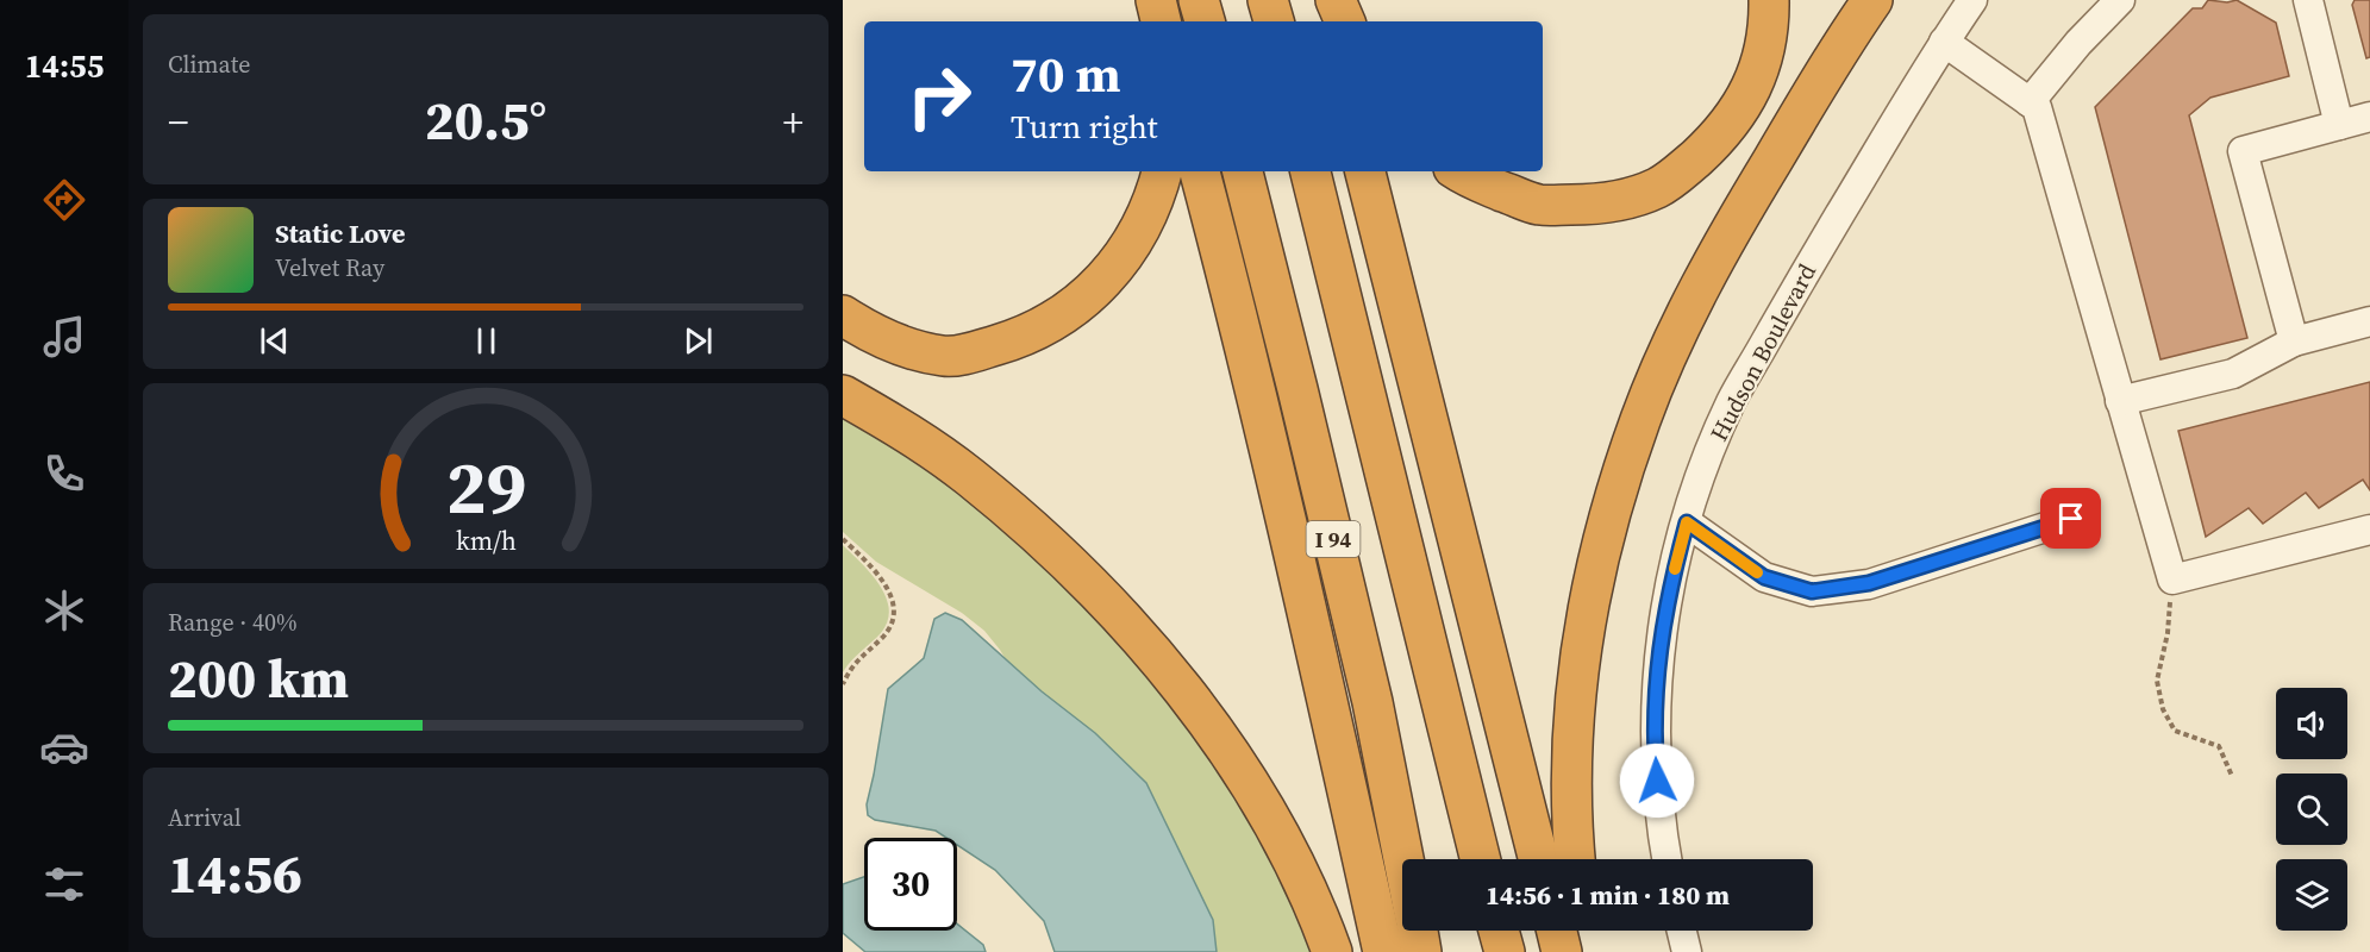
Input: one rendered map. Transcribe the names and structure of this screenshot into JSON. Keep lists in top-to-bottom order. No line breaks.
{"streets":{"highway":["I 94"],"street":["Hudson Boulevard"]},"page":{"tabs":"14:55","tile":["Climate",["Range · 40%","200 km"],["Arrival","14:56"]],"turn":["70 m","Turn right"],"heat":["−","20.5°","+"],"song":["Static Love","Velvet Ray"],"limit":"30","trip":"14:56 · 1 min · 180 m","gauge":["29","km/h"]}}
